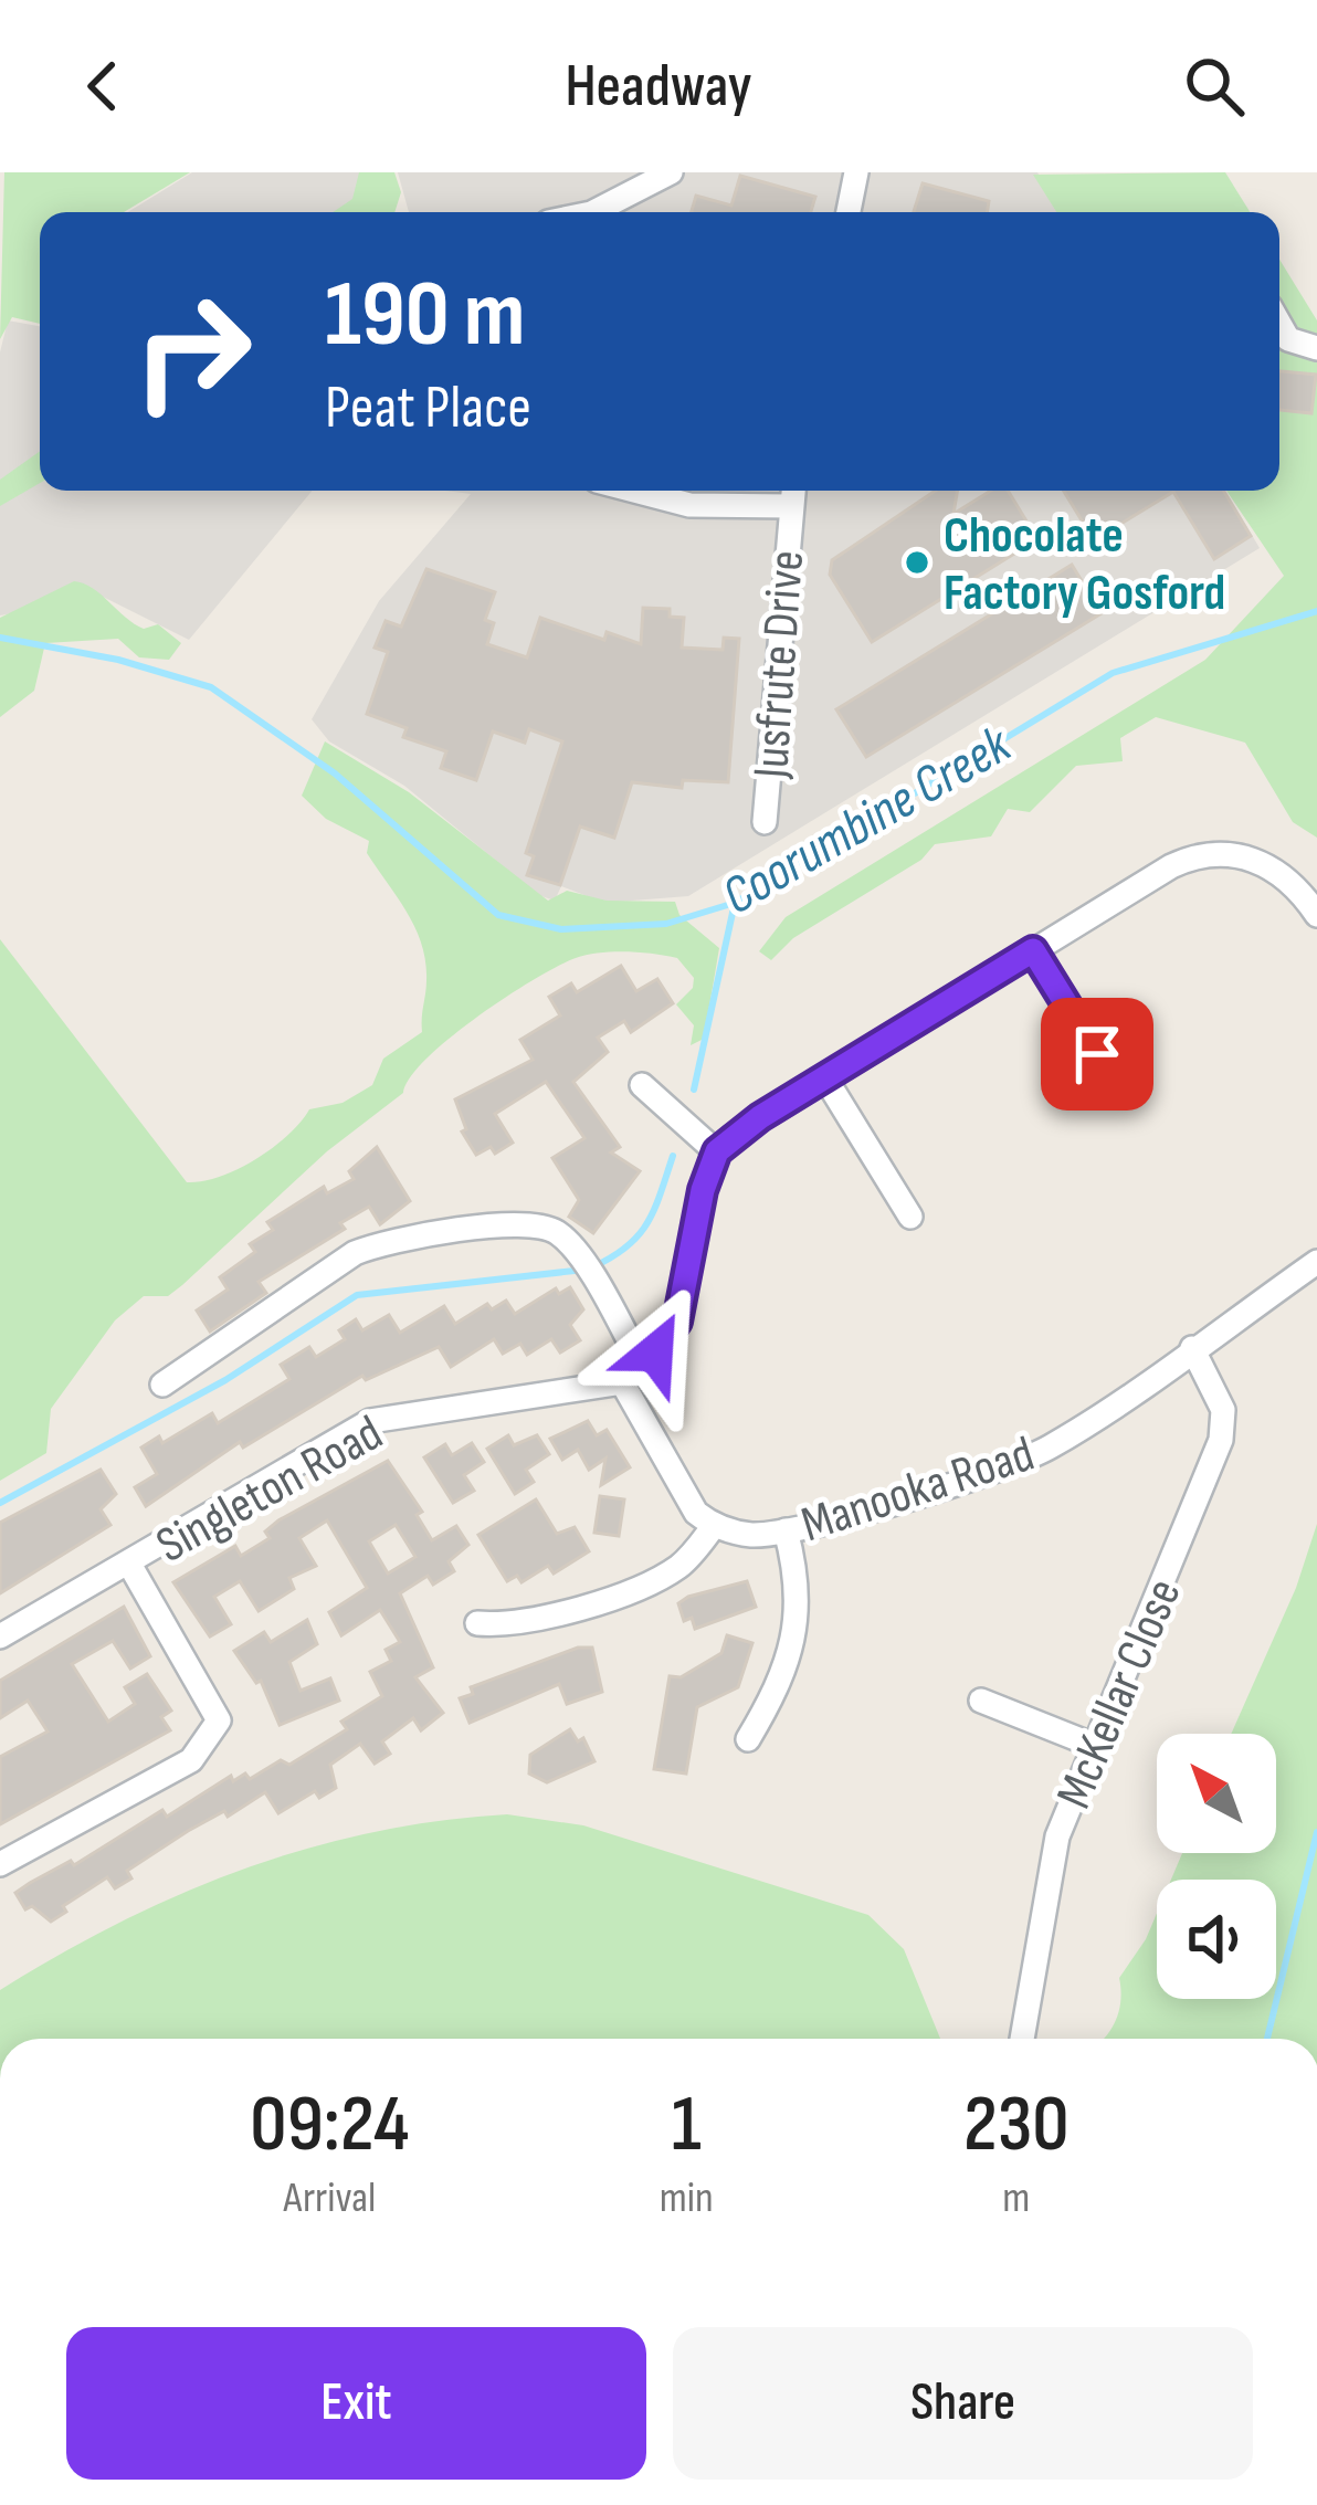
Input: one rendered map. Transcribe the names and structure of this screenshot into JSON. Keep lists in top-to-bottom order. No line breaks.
{"streets":{"street":["Jusfrute Drive","Singleton Road","Manooka Road","McKellar Close"]},"crossings":[["Manooka Road","McKellar Close"]],"water":["Coorumbine Creek"],"places":["Chocolate Factory Gosford"],"north":"top left","page":{"header":"Headway","turn":["190 m","Peat Place"],"eta":["09:24","Arrival","1","min","230","m"],"buttons":["Exit","Share"]}}
